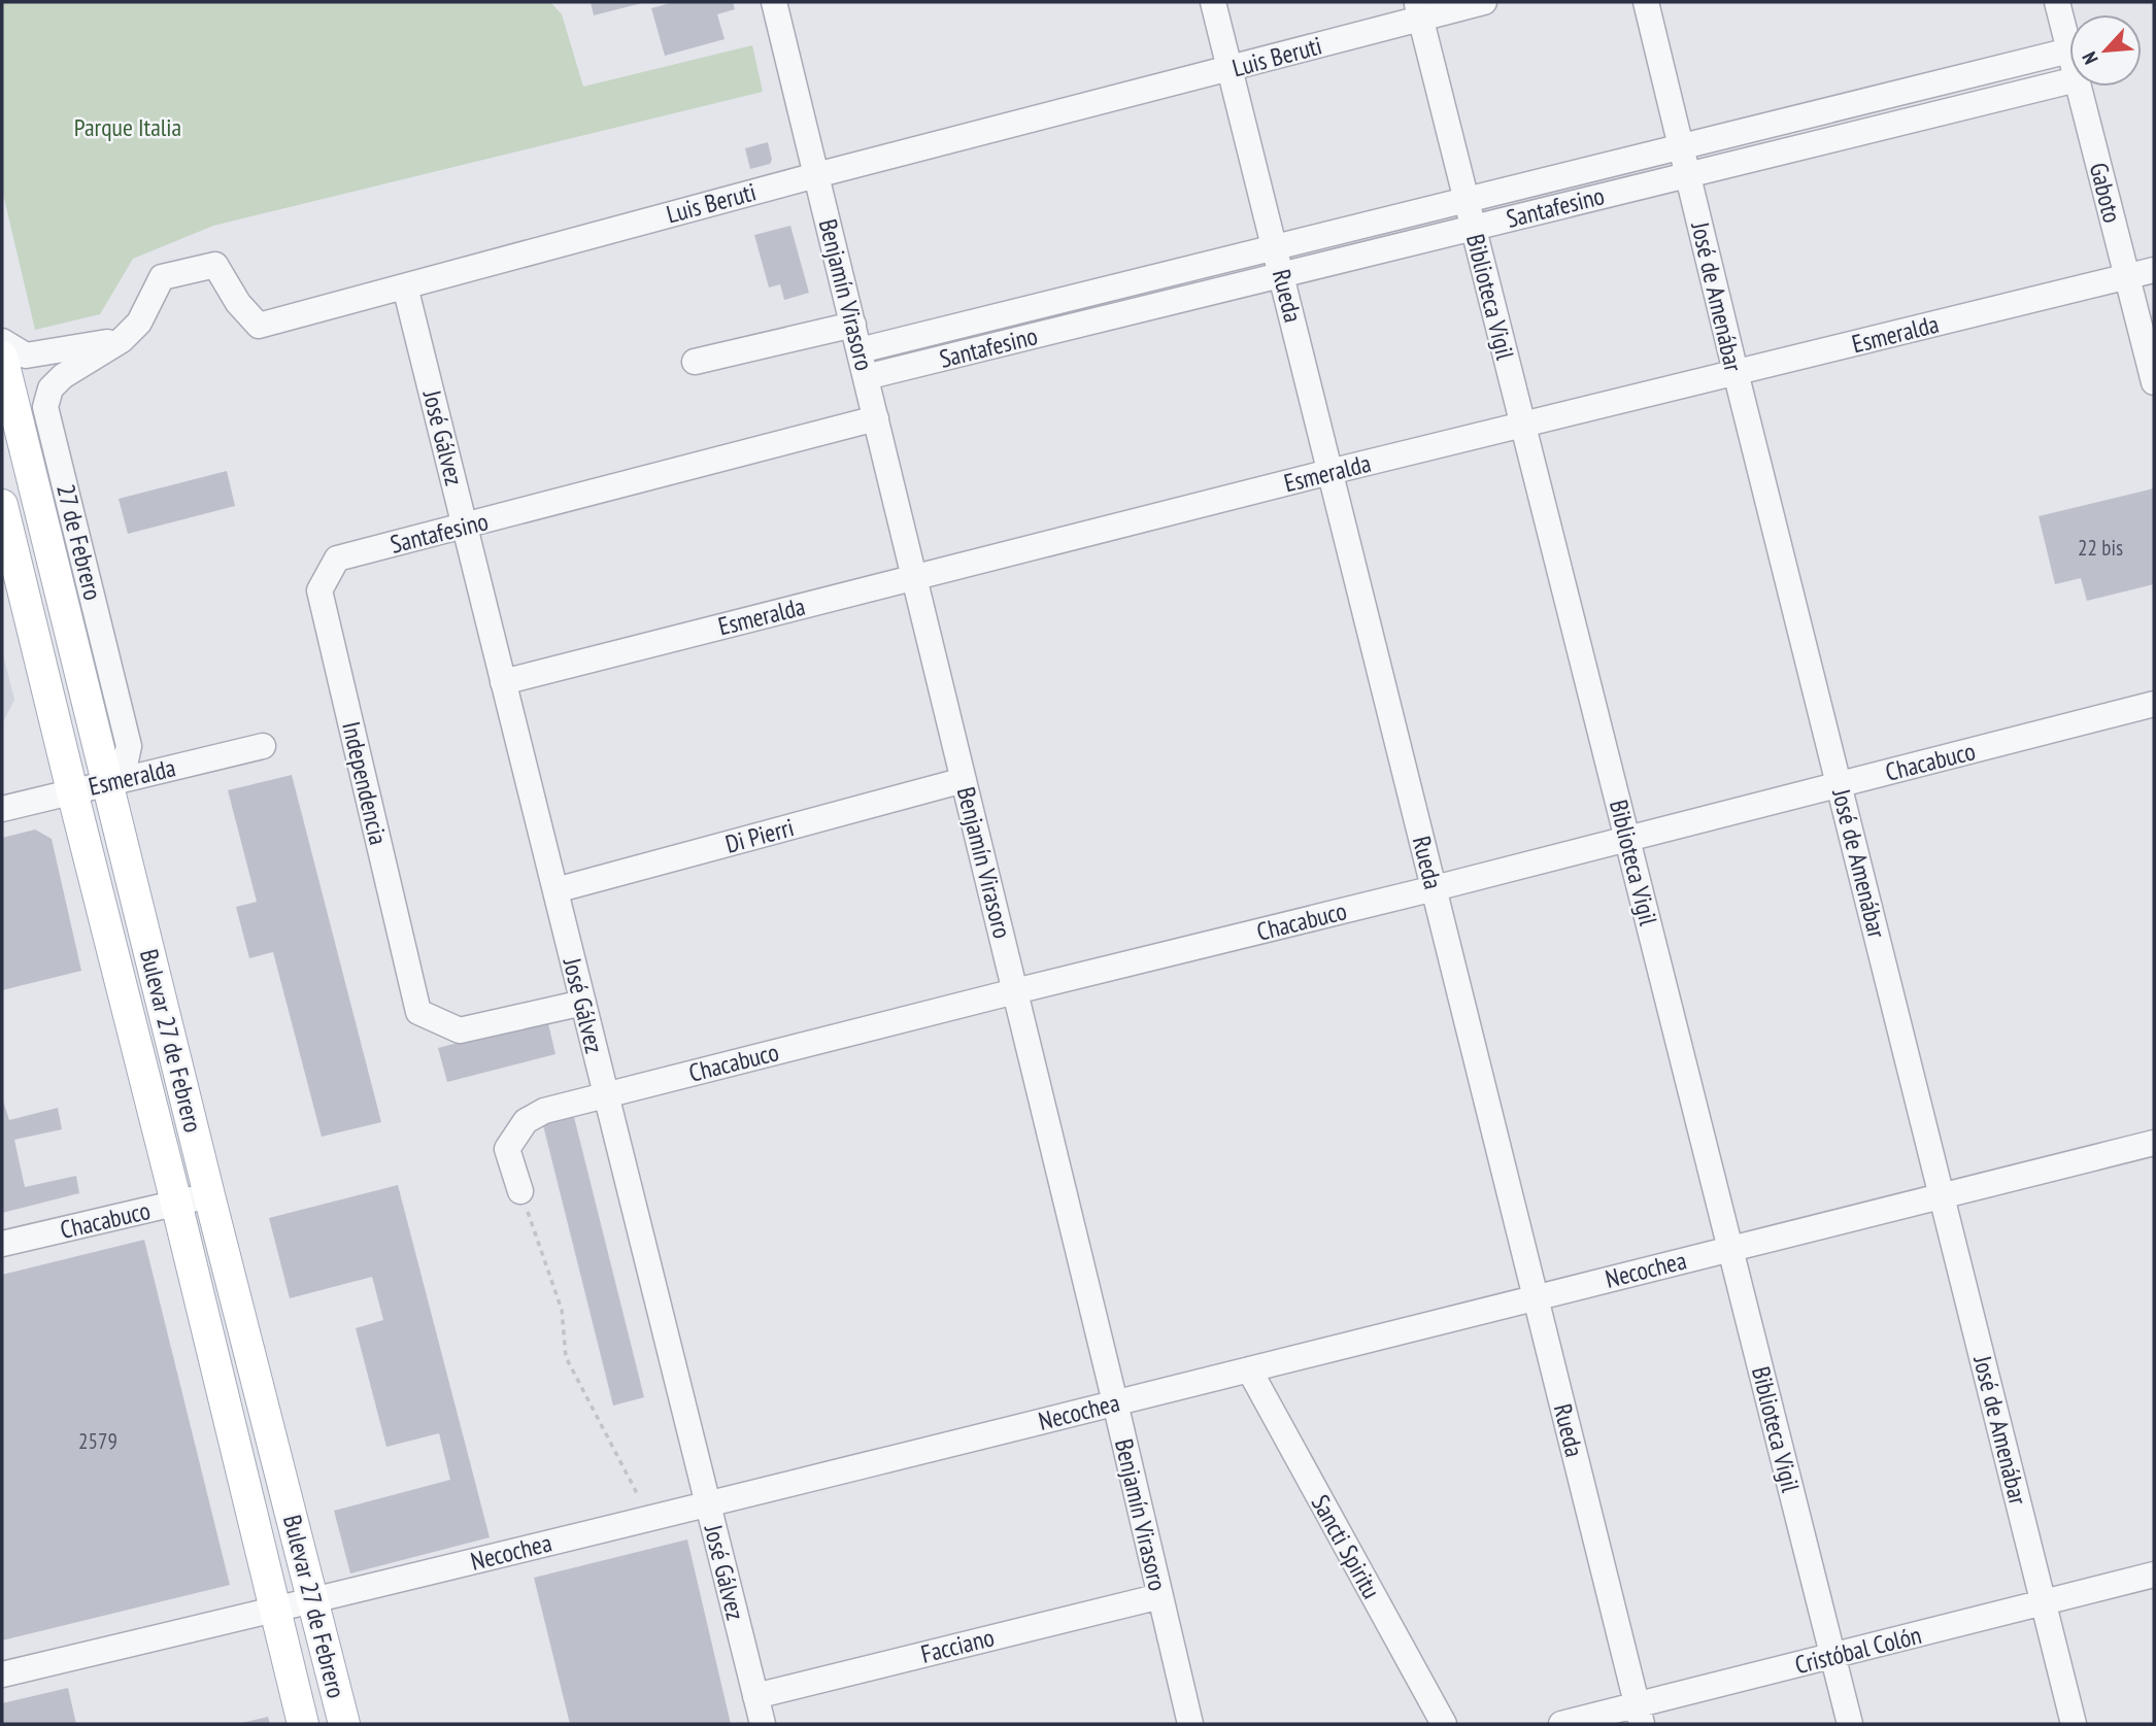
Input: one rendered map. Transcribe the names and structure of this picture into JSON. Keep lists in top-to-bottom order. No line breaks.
{"streets":{"main road":["Bulevar 27 de Febrero"],"street":["Luis Beruti","Gaboto","Santafesino","Benjamín Virasoro","Rueda","Biblioteca Vigil","José de Amenábar","Esmeralda","José Gálvez","27 de Febrero","Chacabuco","Independencia","Di Pierri","Necochea","Sancti Spiritu","Facciano","Cristóbal Colón"]},"crossings":[["Luis Beruti","Benjamín Virasoro"],["Luis Beruti","Rueda"],["Luis Beruti","Biblioteca Vigil"],["Luis Beruti","José Gálvez"],["Luis Beruti","27 de Febrero"],["Gaboto","Santafesino"],["Gaboto","Esmeralda"],["Santafesino","Benjamín Virasoro"],["Santafesino","Rueda"],["Santafesino","Biblioteca Vigil"],["Santafesino","José de Amenábar"],["Santafesino","José Gálvez"],["Santafesino","Independencia"],["Benjamín Virasoro","Esmeralda"],["Benjamín Virasoro","Chacabuco"],["Benjamín Virasoro","Di Pierri"],["Benjamín Virasoro","Necochea"],["Benjamín Virasoro","Facciano"],["Rueda","Esmeralda"],["Rueda","Chacabuco"],["Rueda","Necochea"],["Rueda","Cristóbal Colón"],["Biblioteca Vigil","Esmeralda"],["Biblioteca Vigil","Chacabuco"],["Biblioteca Vigil","Necochea"],["Biblioteca Vigil","Cristóbal Colón"],["José de Amenábar","Esmeralda"],["José de Amenábar","Chacabuco"],["José de Amenábar","Necochea"],["José de Amenábar","Cristóbal Colón"],["Esmeralda","José Gálvez"],["Esmeralda","27 de Febrero"],["Esmeralda","Bulevar 27 de Febrero"],["José Gálvez","Chacabuco"],["José Gálvez","Independencia"],["José Gálvez","Di Pierri"],["José Gálvez","Necochea"],["José Gálvez","Facciano"],["27 de Febrero","Bulevar 27 de Febrero"],["Chacabuco","Bulevar 27 de Febrero"],["Bulevar 27 de Febrero","Necochea"],["Necochea","Sancti Spiritu"]],"parks":["Parque Italia"],"house_numbers":["22 bis","2579"],"north":"bottom left"}
